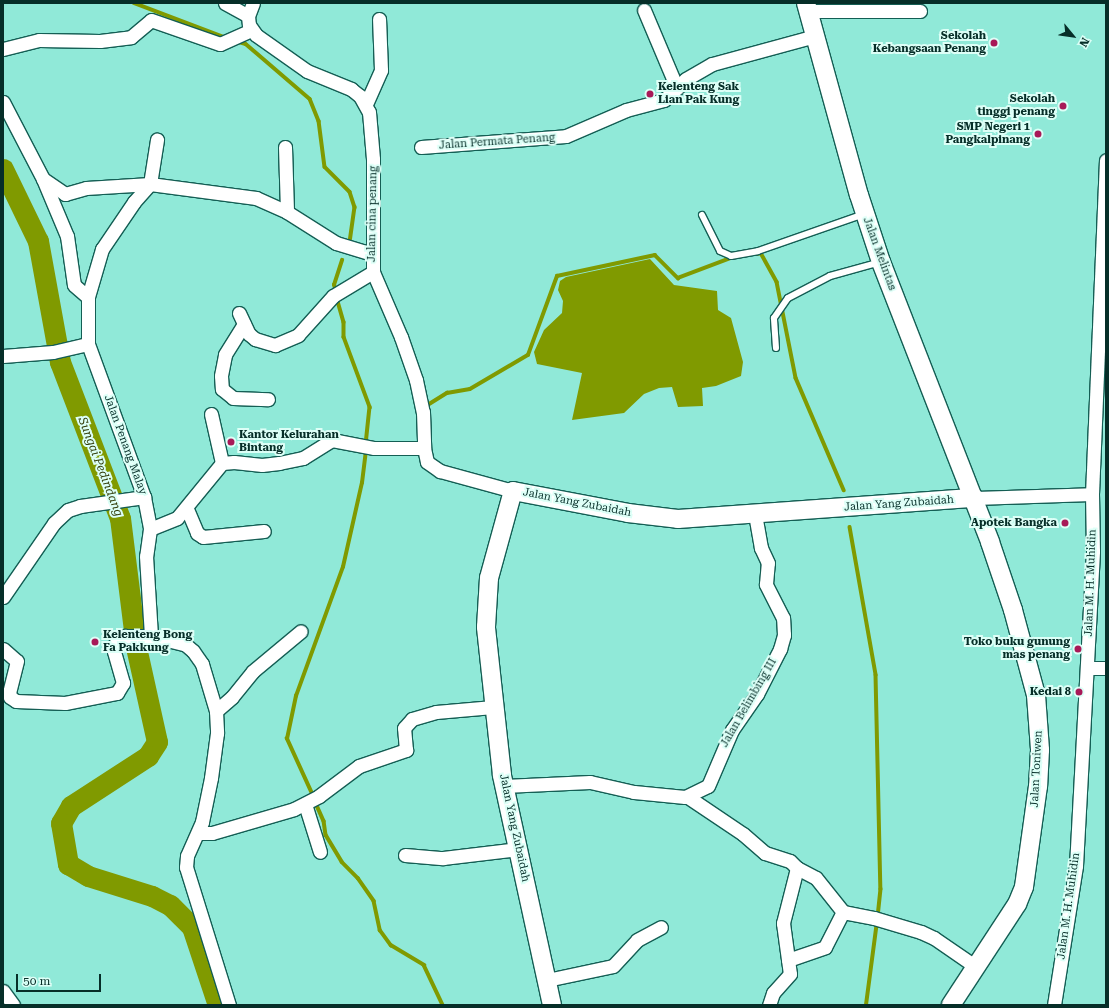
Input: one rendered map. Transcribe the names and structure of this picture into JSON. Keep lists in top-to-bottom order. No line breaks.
{"streets":{"main road":["Jalan Melintas","Jalan Yang Zubaidah","Jalan Toniwen"],"street":["Jalan Permata Penang","Jalan cina penang","Jalan Penang Malay","Jalan M. H. Muhidin","Jalan Belimbing III"]},"crossings":[["Jalan Permata Penang","Jalan Melintas"],["Jalan cina penang","Jalan Yang Zubaidah"],["Jalan Melintas","Jalan Yang Zubaidah"],["Jalan Melintas","Jalan Toniwen"],["Jalan Yang Zubaidah","Jalan M. H. Muhidin"],["Jalan Yang Zubaidah","Jalan Belimbing III"],["Jalan Yang Zubaidah","Jalan Toniwen"]],"water":["Sungai Pedindang"],"places":["Sekolah Kebangsaan Penang","Kelenteng Sak Lian Pak Kung","Sekolah tinggi penang","SMP Negeri 1 Pangkalpinang","Kantor Kelurahan Bintang","Apotek Bangka","Kelenteng Bong Fa Pakkung","Toko buku gunung mas penang","Kedai 8"],"scale_bar":"50 m","north":"bottom right"}
